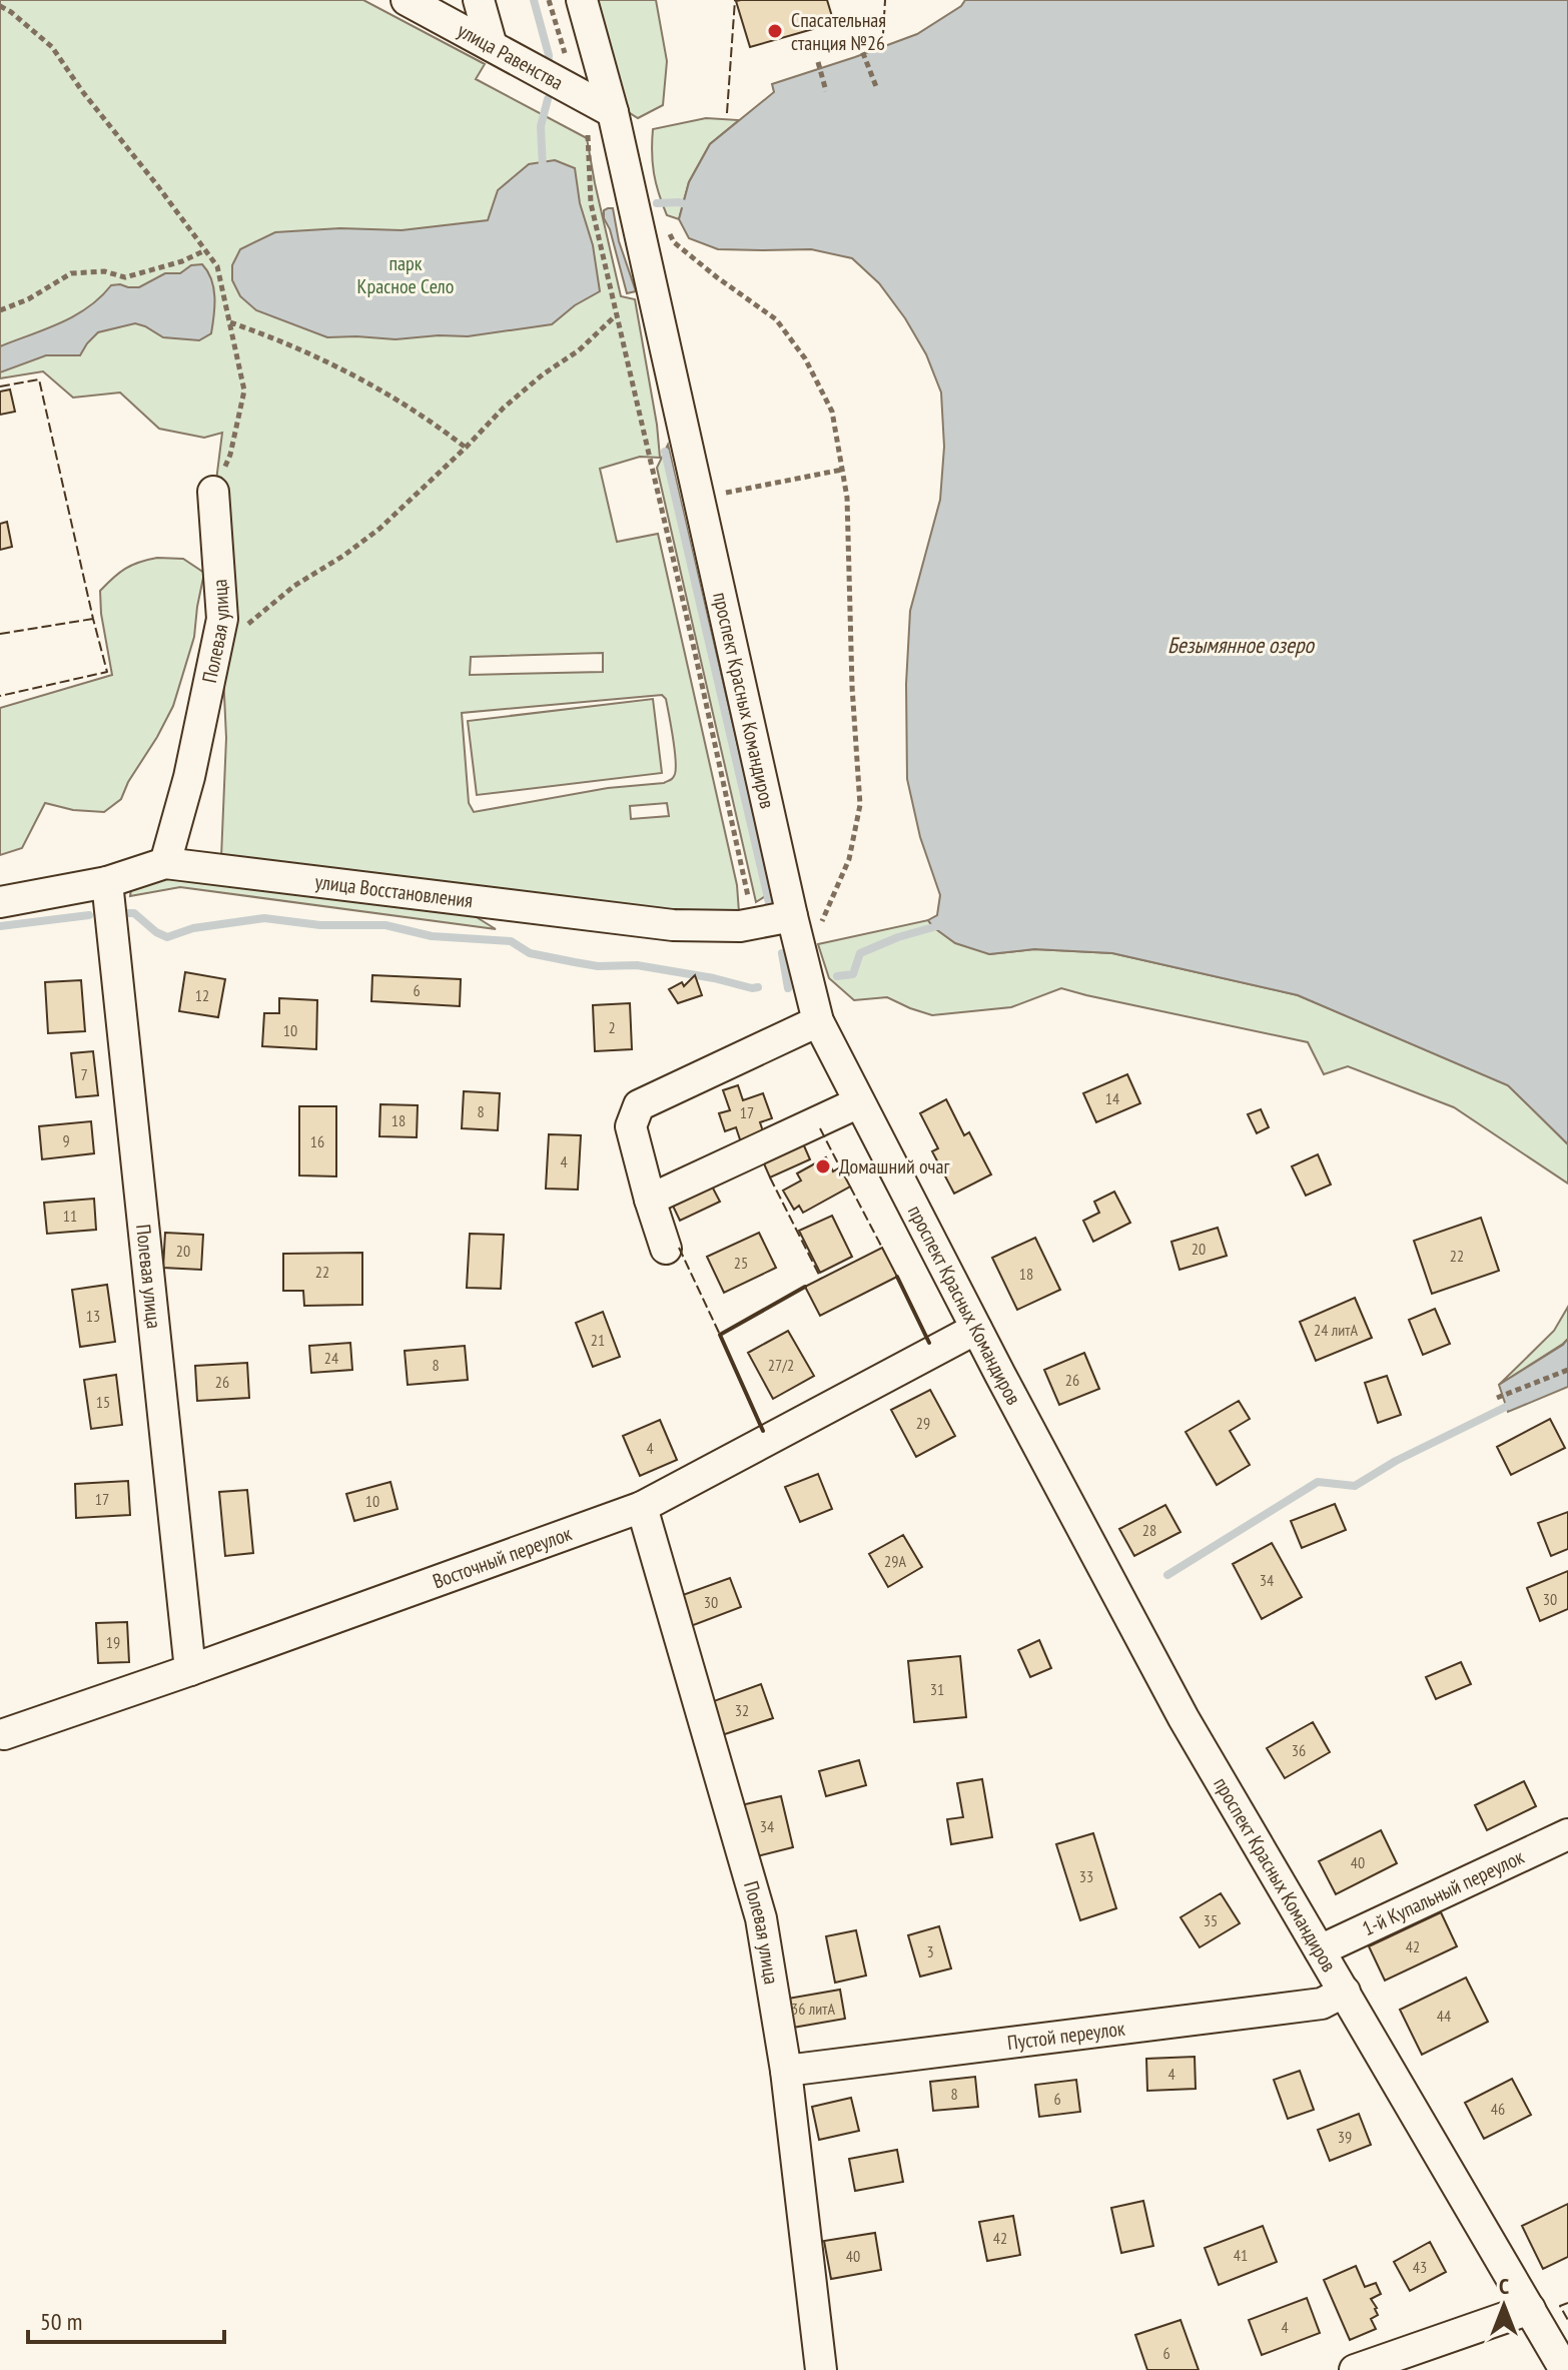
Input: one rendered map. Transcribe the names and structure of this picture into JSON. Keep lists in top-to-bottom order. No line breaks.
{"streets":{"street":["улица Равенства","Полевая улица","проспект Красных Командиров","улица Восстановления","Восточный переулок","1-й Купальный переулок","Пустой переулок"]},"crossings":[["улица Равенства","проспект Красных Командиров"],["Полевая улица","улица Восстановления"],["Полевая улица","Восточный переулок"],["Полевая улица","Пустой переулок"],["проспект Красных Командиров","улица Восстановления"],["проспект Красных Командиров","Восточный переулок"],["проспект Красных Командиров","1-й Купальный переулок"],["проспект Красных Командиров","Пустой переулок"]],"water":["Безымянное озеро"],"parks":["парк Красное Село"],"places":["Спасательная станция №26","Домашний очаг"],"house_numbers":["6","12","2","10","7","14","8","17","18","9","16","4","11","20","20","22","25","22","18","13","24 литА","21","24","8","27/2","26","26","15","29","4","17","10","28","29А","34","30","30","19","31","32","36","34","40","33","35","42","3","36 литА","44","4","8","6","46","39","42","41","40","43","4","6"],"scale_bar":"50 m","north":"top"}
